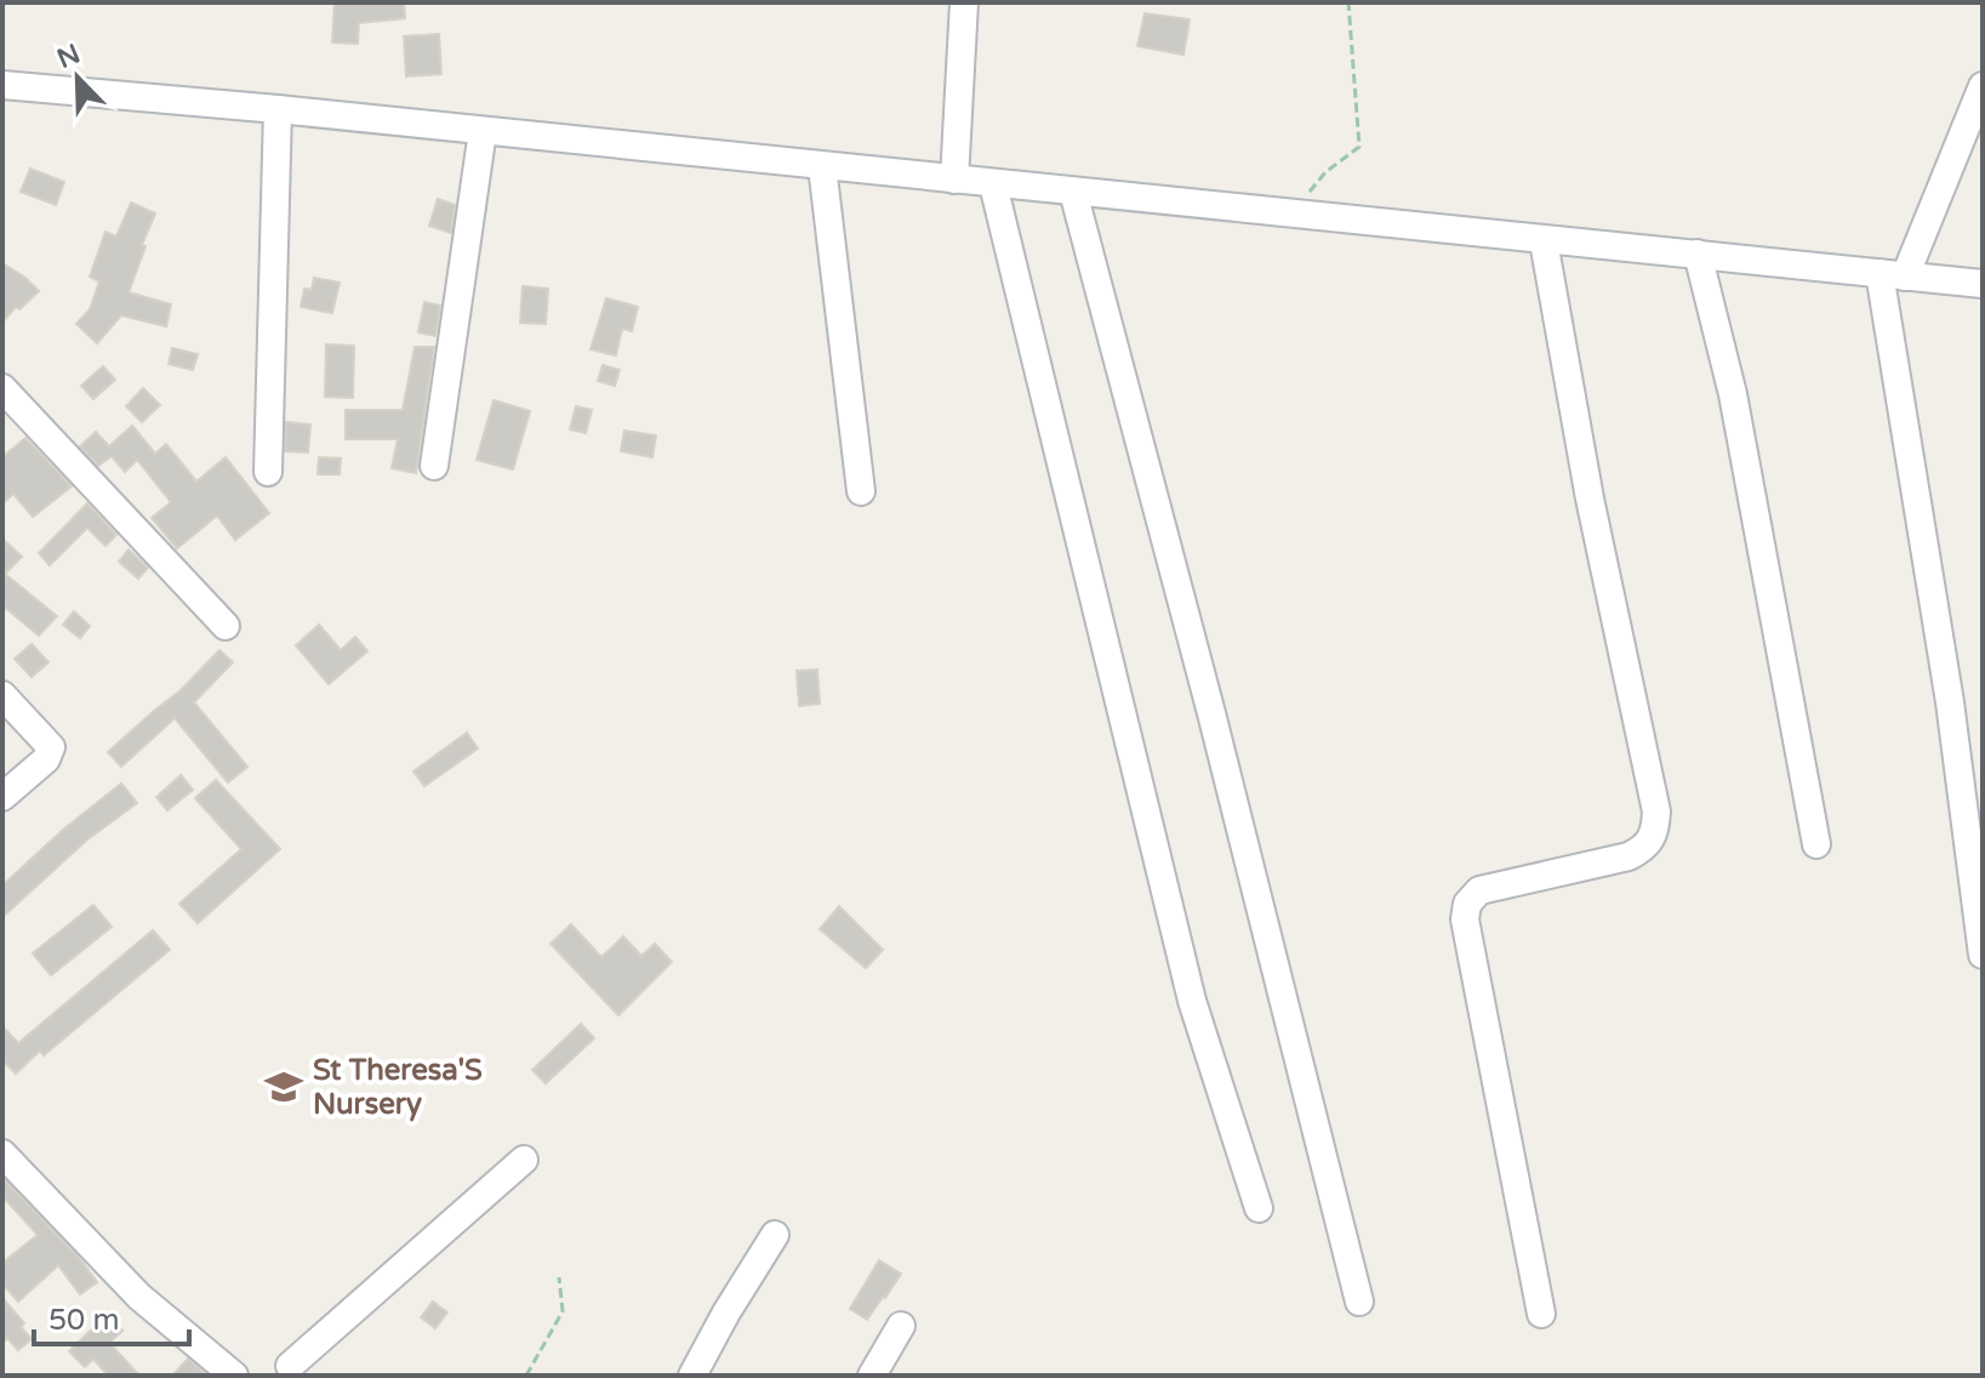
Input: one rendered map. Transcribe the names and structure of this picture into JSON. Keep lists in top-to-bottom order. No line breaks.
{"places":{"school or university":["St Theresa'S Nursery"]},"scale_bar":"50 m","north":"top left"}
